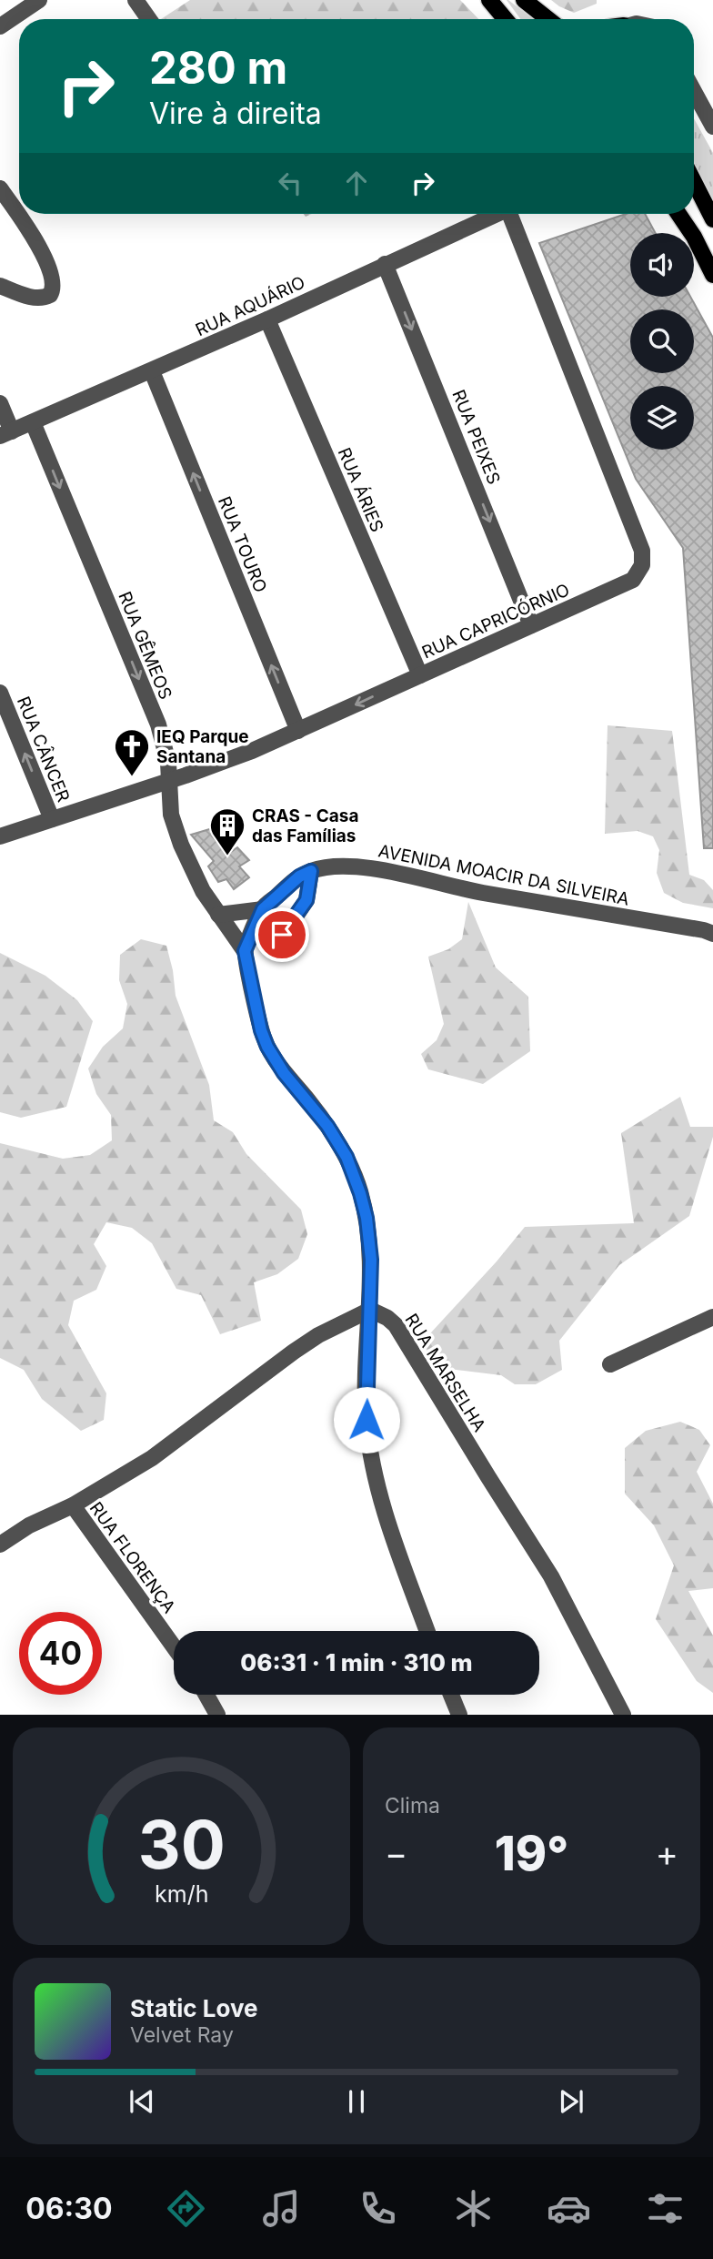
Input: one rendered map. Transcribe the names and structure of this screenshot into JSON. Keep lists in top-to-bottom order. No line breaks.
{"streets":{"street":["RUA AQUÁRIO","RUA PEIXES","RUA ÁRIES","RUA TOURO","RUA CAPRICÓRNIO","RUA GÊMEOS","RUA CÂNCER","AVENIDA MOACIR DA SILVEIRA","RUA MARSELHA","RUA FLORENÇA"]},"crossings":[["RUA AQUÁRIO","RUA PEIXES"],["RUA AQUÁRIO","RUA ÁRIES"],["RUA AQUÁRIO","RUA TOURO"],["RUA AQUÁRIO","RUA GÊMEOS"],["RUA PEIXES","RUA CAPRICÓRNIO"],["RUA ÁRIES","RUA CAPRICÓRNIO"],["RUA TOURO","RUA CAPRICÓRNIO"],["RUA CAPRICÓRNIO","RUA GÊMEOS"],["RUA CAPRICÓRNIO","RUA CÂNCER"],["RUA GÊMEOS","AVENIDA MOACIR DA SILVEIRA"]],"one_way":["RUA PEIXES","RUA TOURO","RUA GÊMEOS","RUA CÂNCER"],"places":{"church":["IEQ Parque Santana"],"building":["CRAS - Casa das Famílias"]},"page":{"turn":["280 m","Vire à direita"],"limit":"40","trip":"06:31 · 1 min · 310 m","tile":"Clima","heat":["−","19°","+"],"song":["Static Love","Velvet Ray"],"tabs":"06:30","gauge":["30","km/h"]}}
